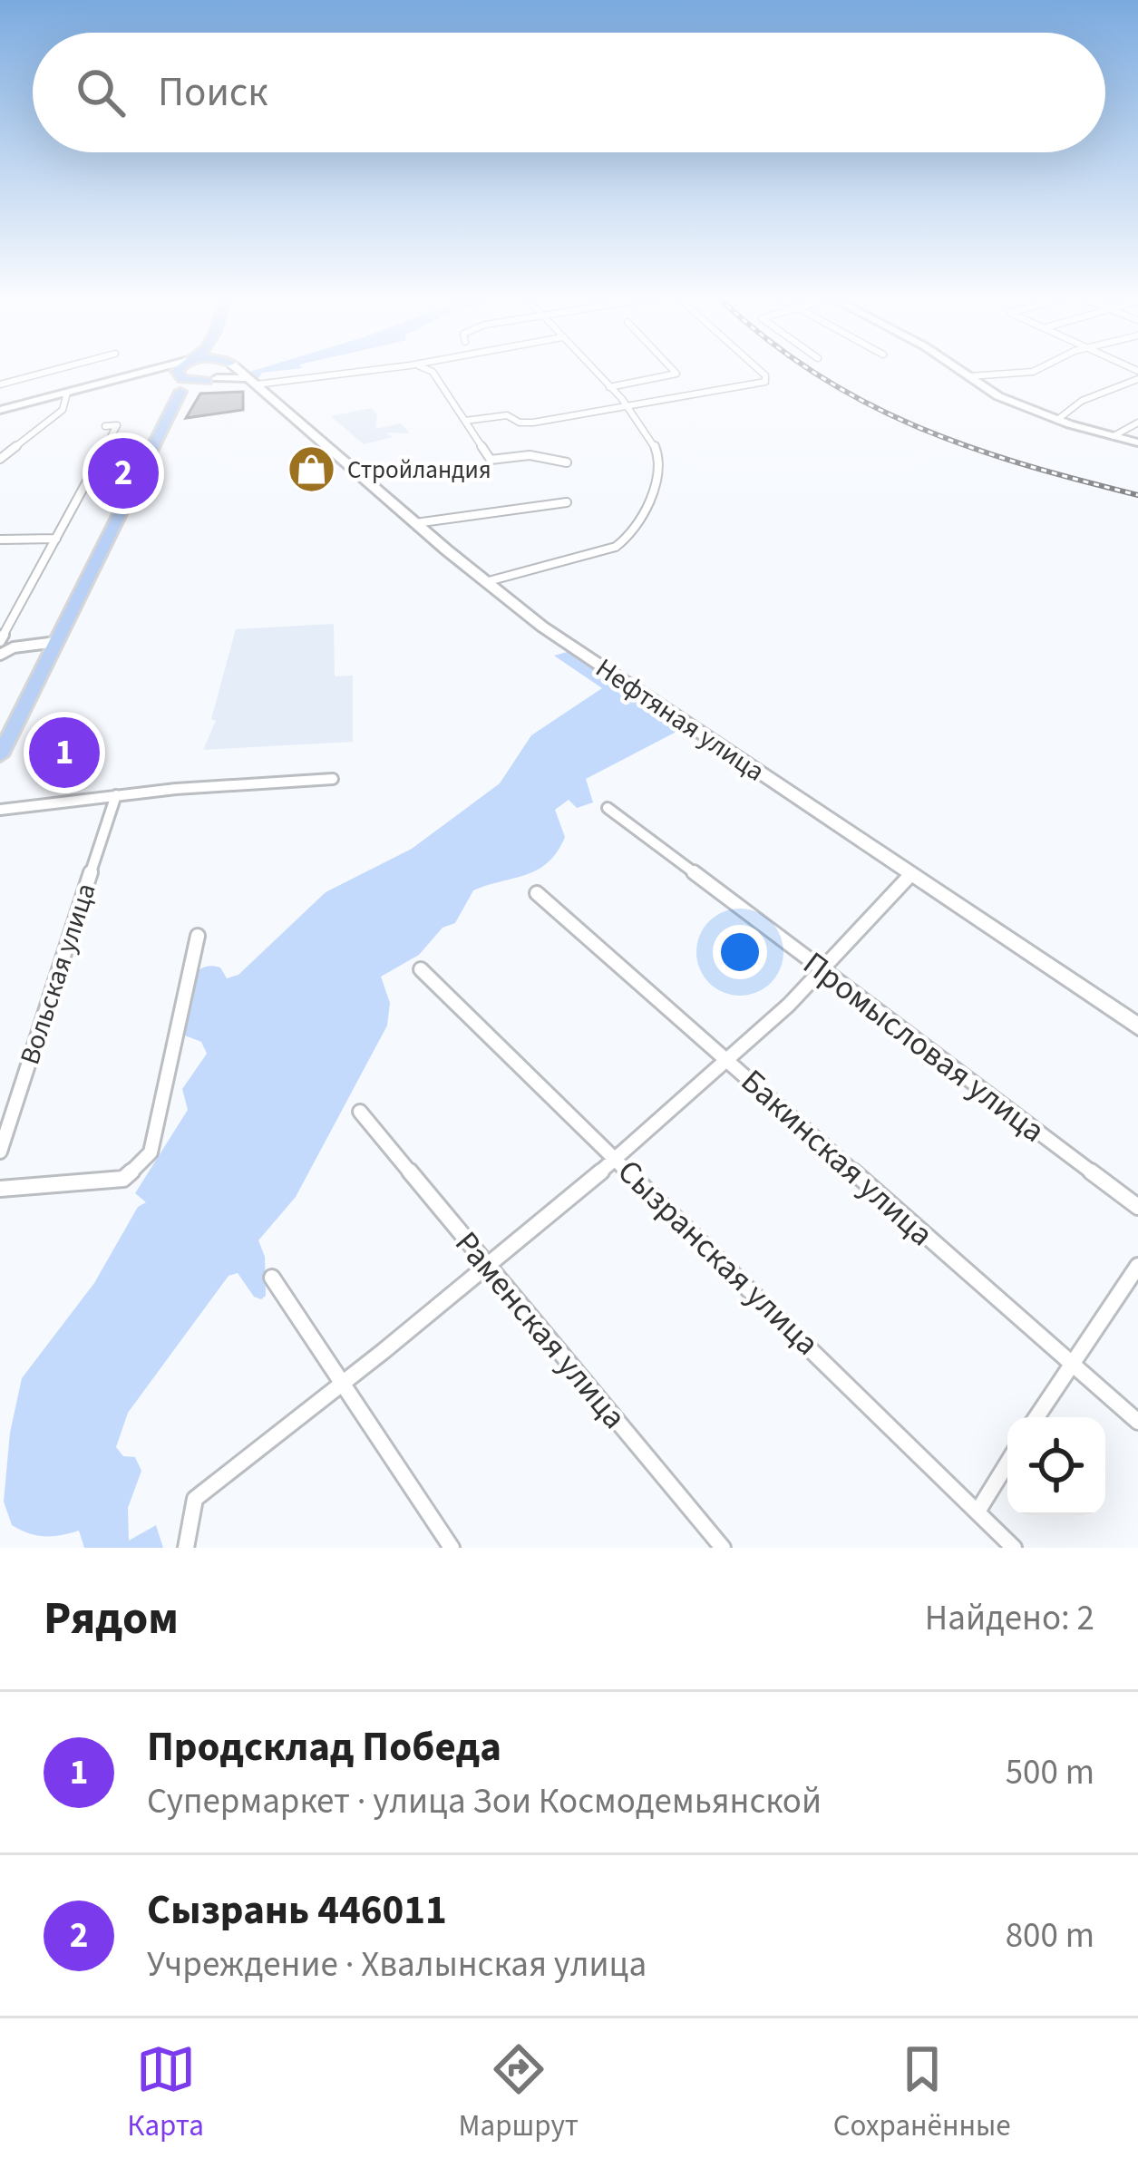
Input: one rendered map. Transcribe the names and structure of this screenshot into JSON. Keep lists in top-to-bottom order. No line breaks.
{"streets":{"street":["Нефтяная улица","Вольская улица","Промысловая улица","Бакинская улица","Сызранская улица","Раменская улица"]},"places":{"shop":["Стройландия"]},"page":{"search":"Поиск","pins":["2","1"],"heading":["Рядом","Найдено: 2"],"list":[{"mark":"1","name":"Продсклад Победа","note":"Супермаркет · улица Зои Космодемьянской","value":"500 m"},{"mark":"2","name":"Сызрань 446011","note":"Учреждение · Хвалынская улица","value":"800 m"}],"nav":["Карта","Маршрут","Сохранённые"]}}
